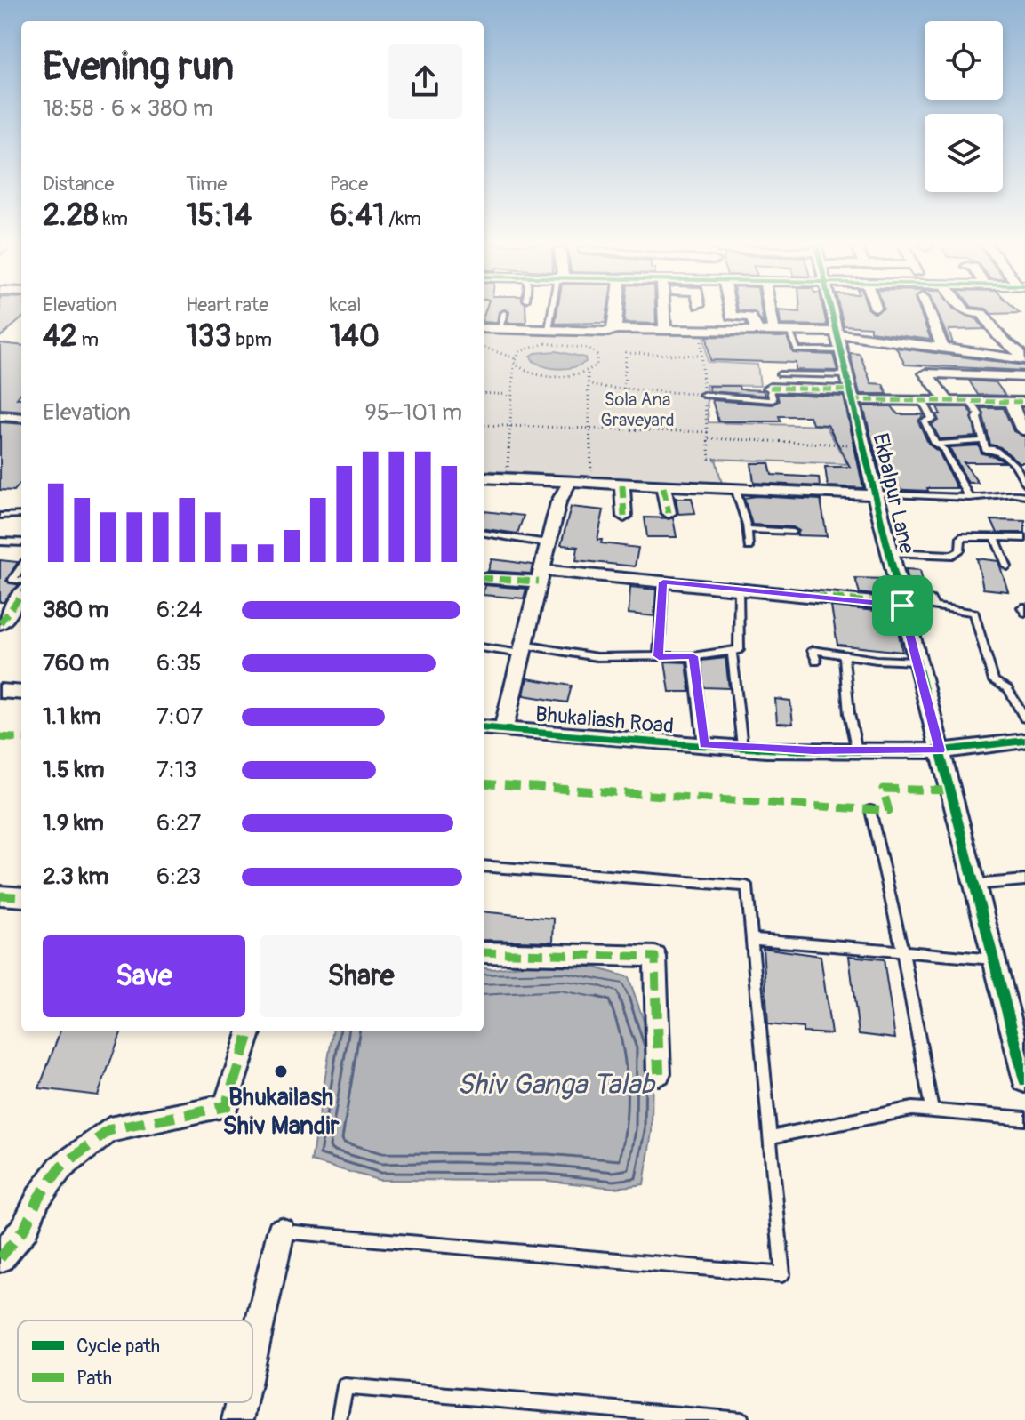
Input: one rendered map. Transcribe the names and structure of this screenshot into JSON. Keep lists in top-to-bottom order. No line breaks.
{"streets":{"street":["Ekbalpur Lane","Bhukaliash Road"]},"crossings":[["Ekbalpur Lane","Bhukaliash Road"]],"water":["Shiv Ganga Talab"],"parks":["Sola Ana Graveyard"],"places":["Bhukailash Shiv Mandir"],"legend":["Cycle path","Path"],"page":{"heading":["Evening run","18:58 · 6 × 380 m"],"stats":[["Distance","2.28 km"],["Time","15:14"],["Pace","6:41 /km"],["Elevation","42 m"],["Heart rate","133 bpm"],["kcal","140"]],"chart":["Elevation","95–101 m"],"list":[{"name":"380 m","note":"6:24"},{"name":"760 m","note":"6:35"},{"name":"1.1 km","note":"7:07"},{"name":"1.5 km","note":"7:13"},{"name":"1.9 km","note":"6:27"},{"name":"2.3 km","note":"6:23"}],"buttons":["Save","Share"]}}
